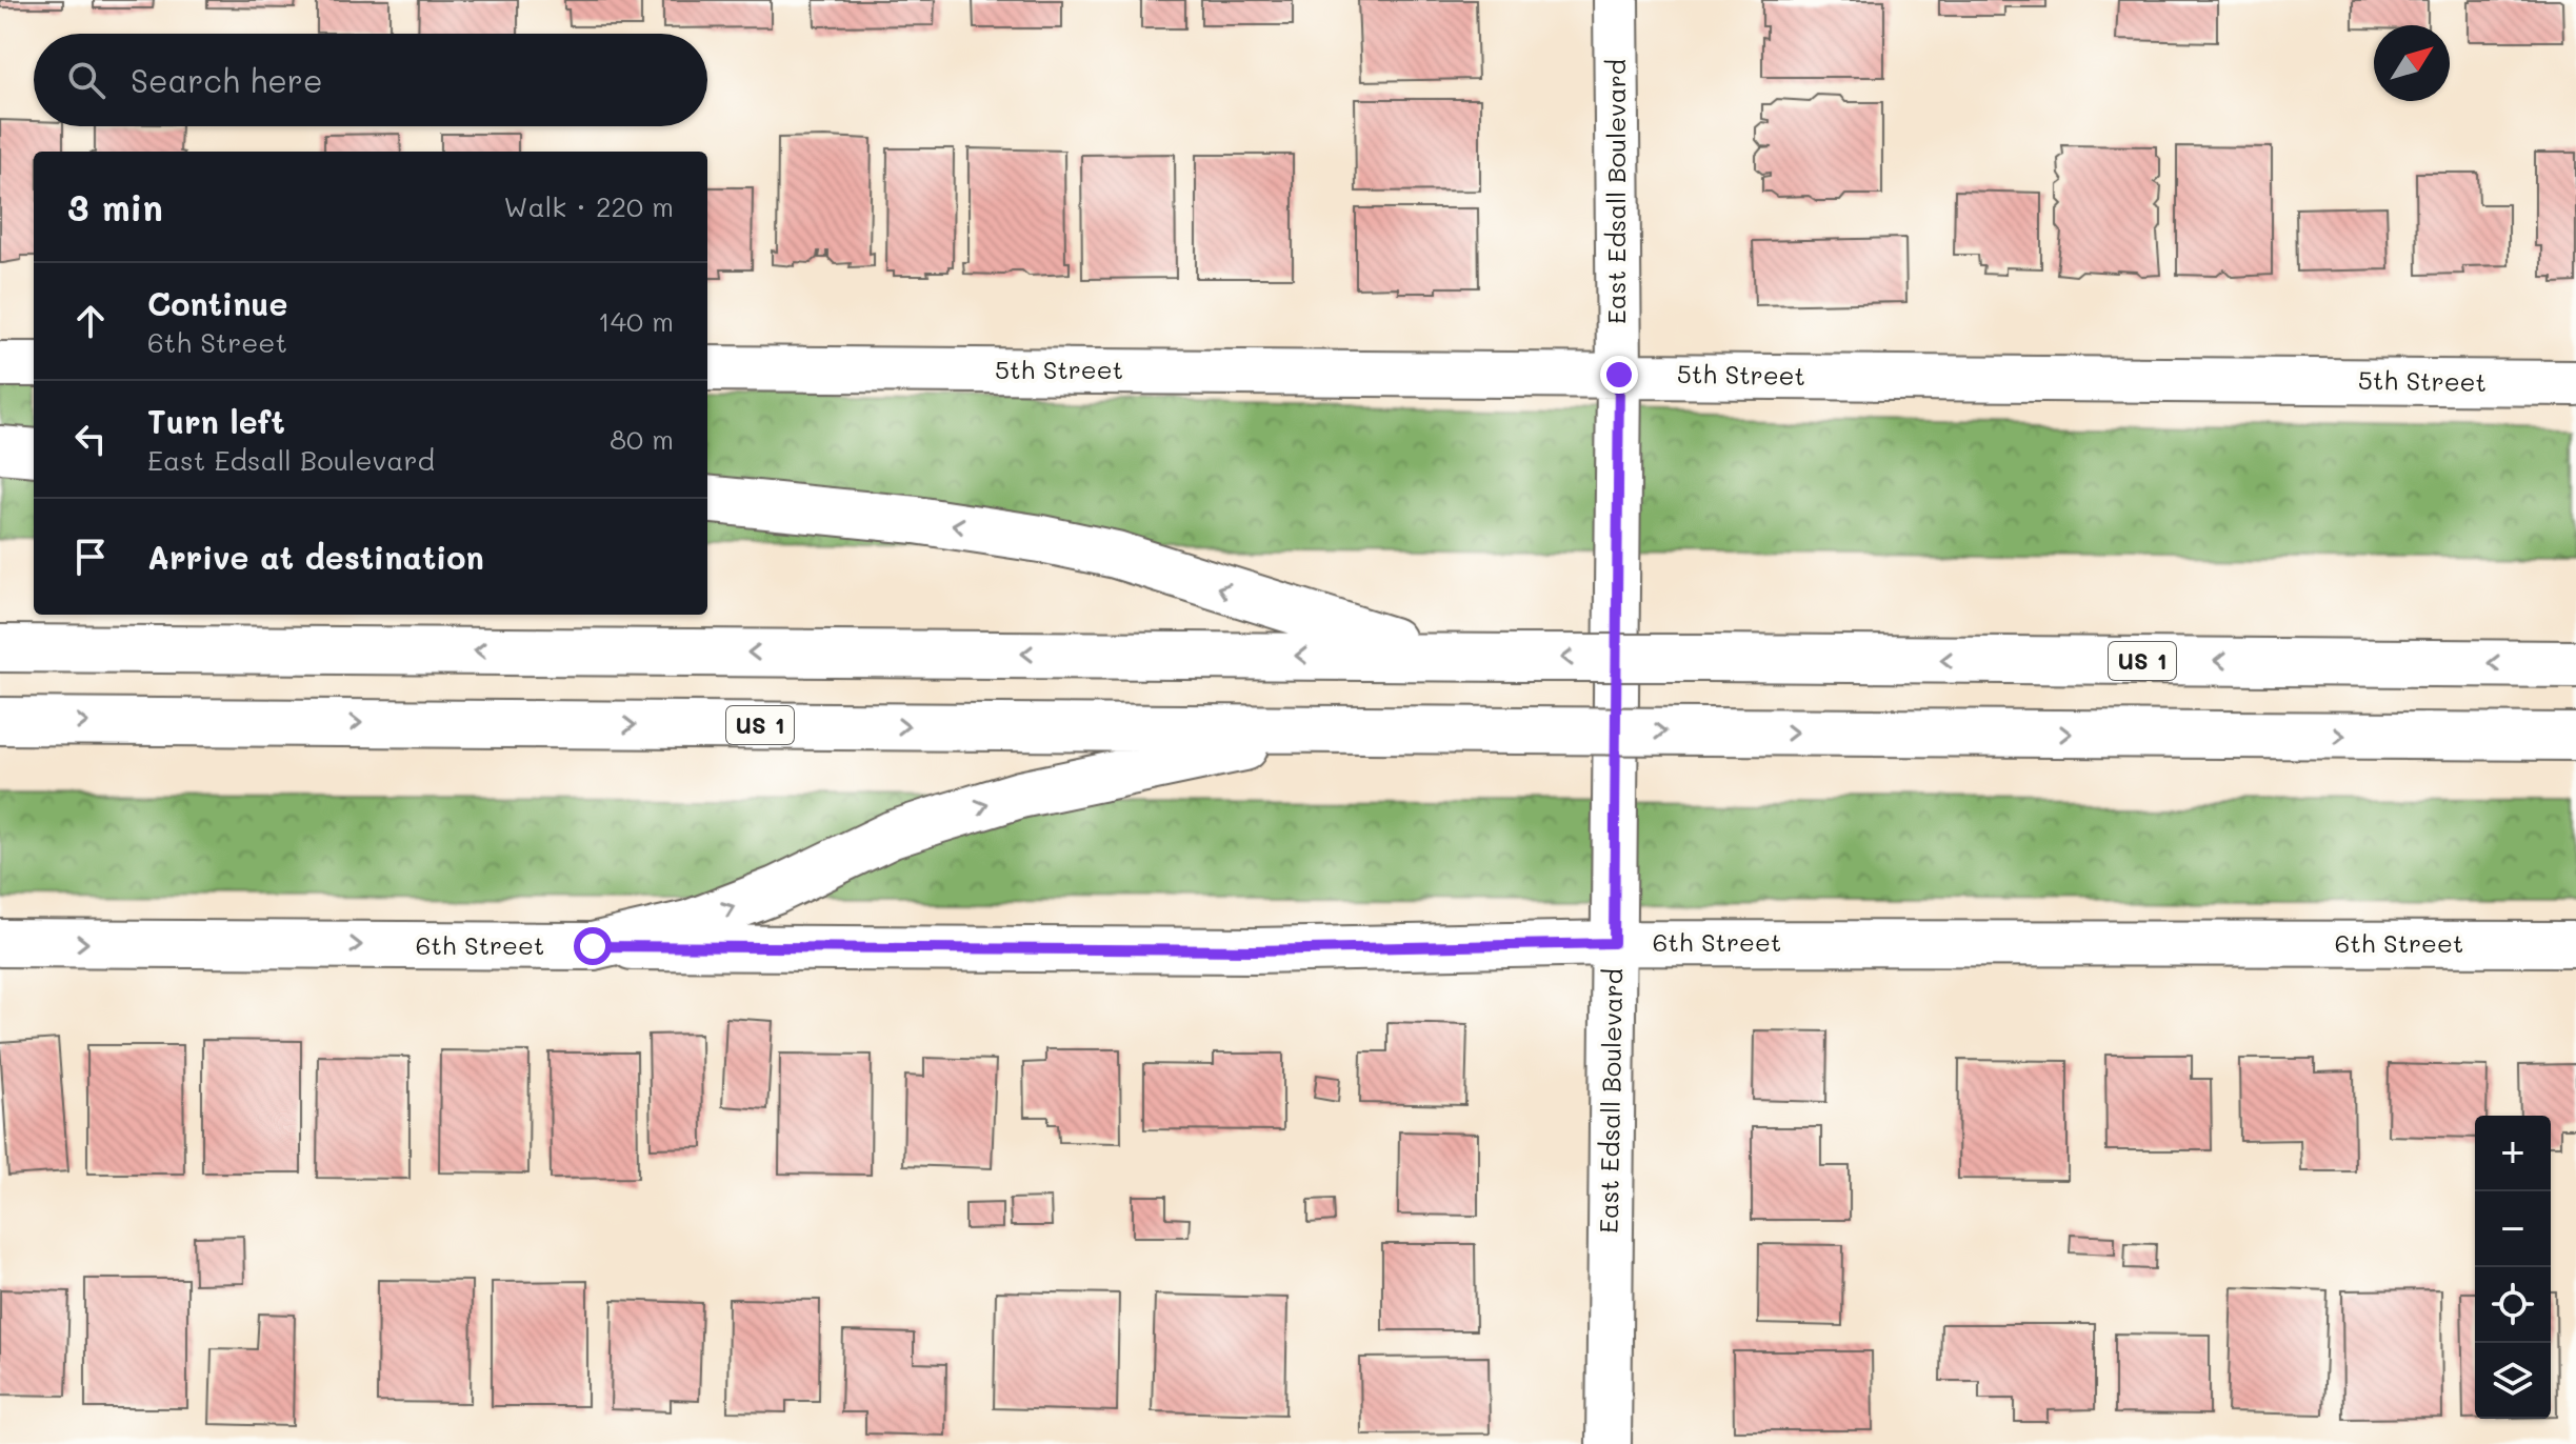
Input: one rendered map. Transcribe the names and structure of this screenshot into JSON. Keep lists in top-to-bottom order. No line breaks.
{"streets":{"main road":["US 1","6th Street"],"street":["East Edsall Boulevard","5th Street"]},"crossings":[["East Edsall Boulevard","5th Street"],["East Edsall Boulevard","6th Street"]],"north":"top right","page":{"search":"Search here","heading":["3 min","Walk · 220 m"],"list":[["Continue","6th Street","140 m"],["Turn left","East Edsall Boulevard","80 m"],"Arrive at destination"],"map_buttons":["+","−"]}}
